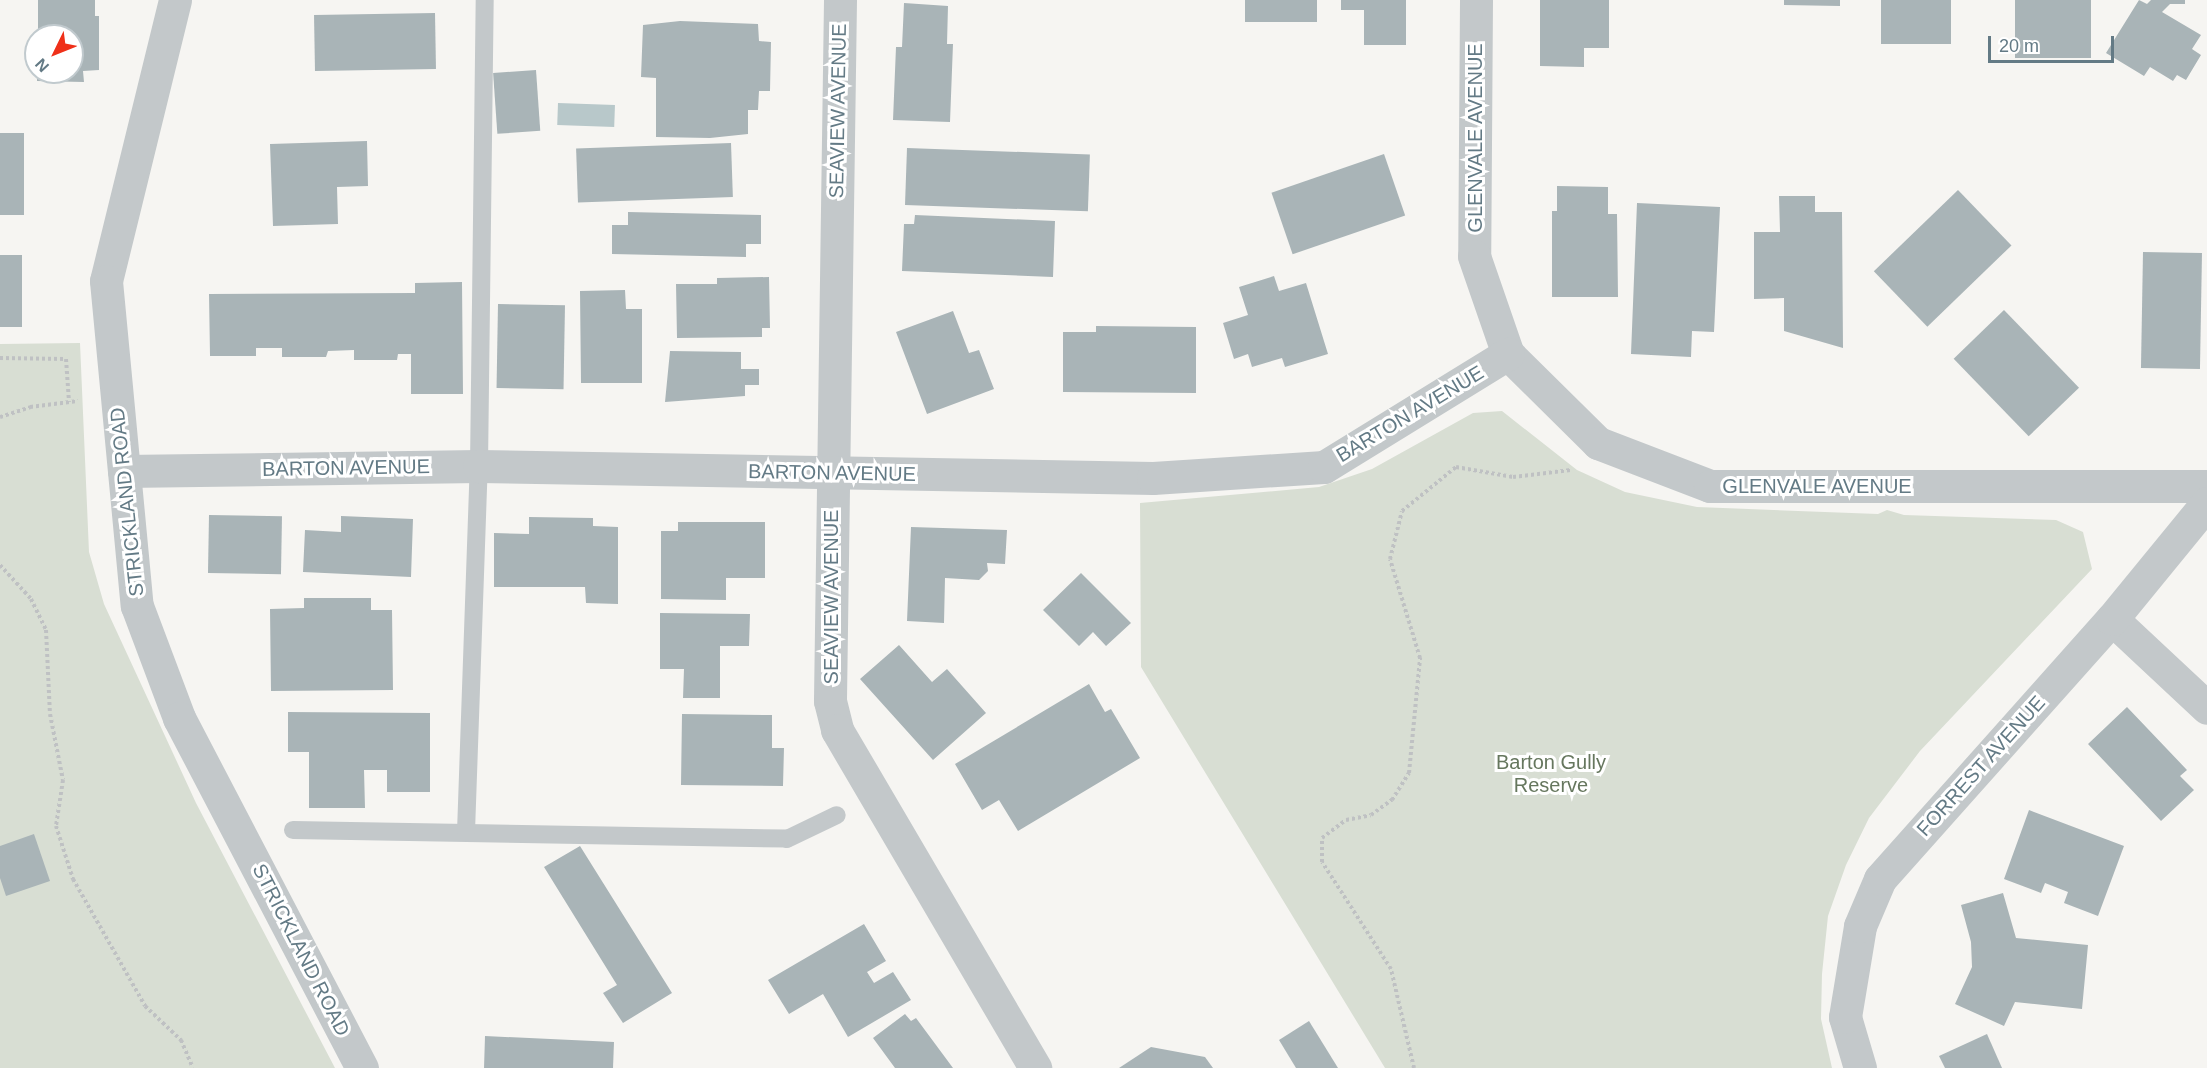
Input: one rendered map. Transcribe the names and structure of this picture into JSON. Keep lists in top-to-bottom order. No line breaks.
{"streets":{"street":["SEAVIEW AVENUE","GLENVALE AVENUE","BARTON AVENUE","STRICKLAND ROAD","FORREST AVENUE"]},"crossings":[["SEAVIEW AVENUE","BARTON AVENUE"],["GLENVALE AVENUE","BARTON AVENUE"],["BARTON AVENUE","STRICKLAND ROAD"]],"parks":["Barton Gully Reserve"],"scale_bar":"20 m","north":"bottom left"}
